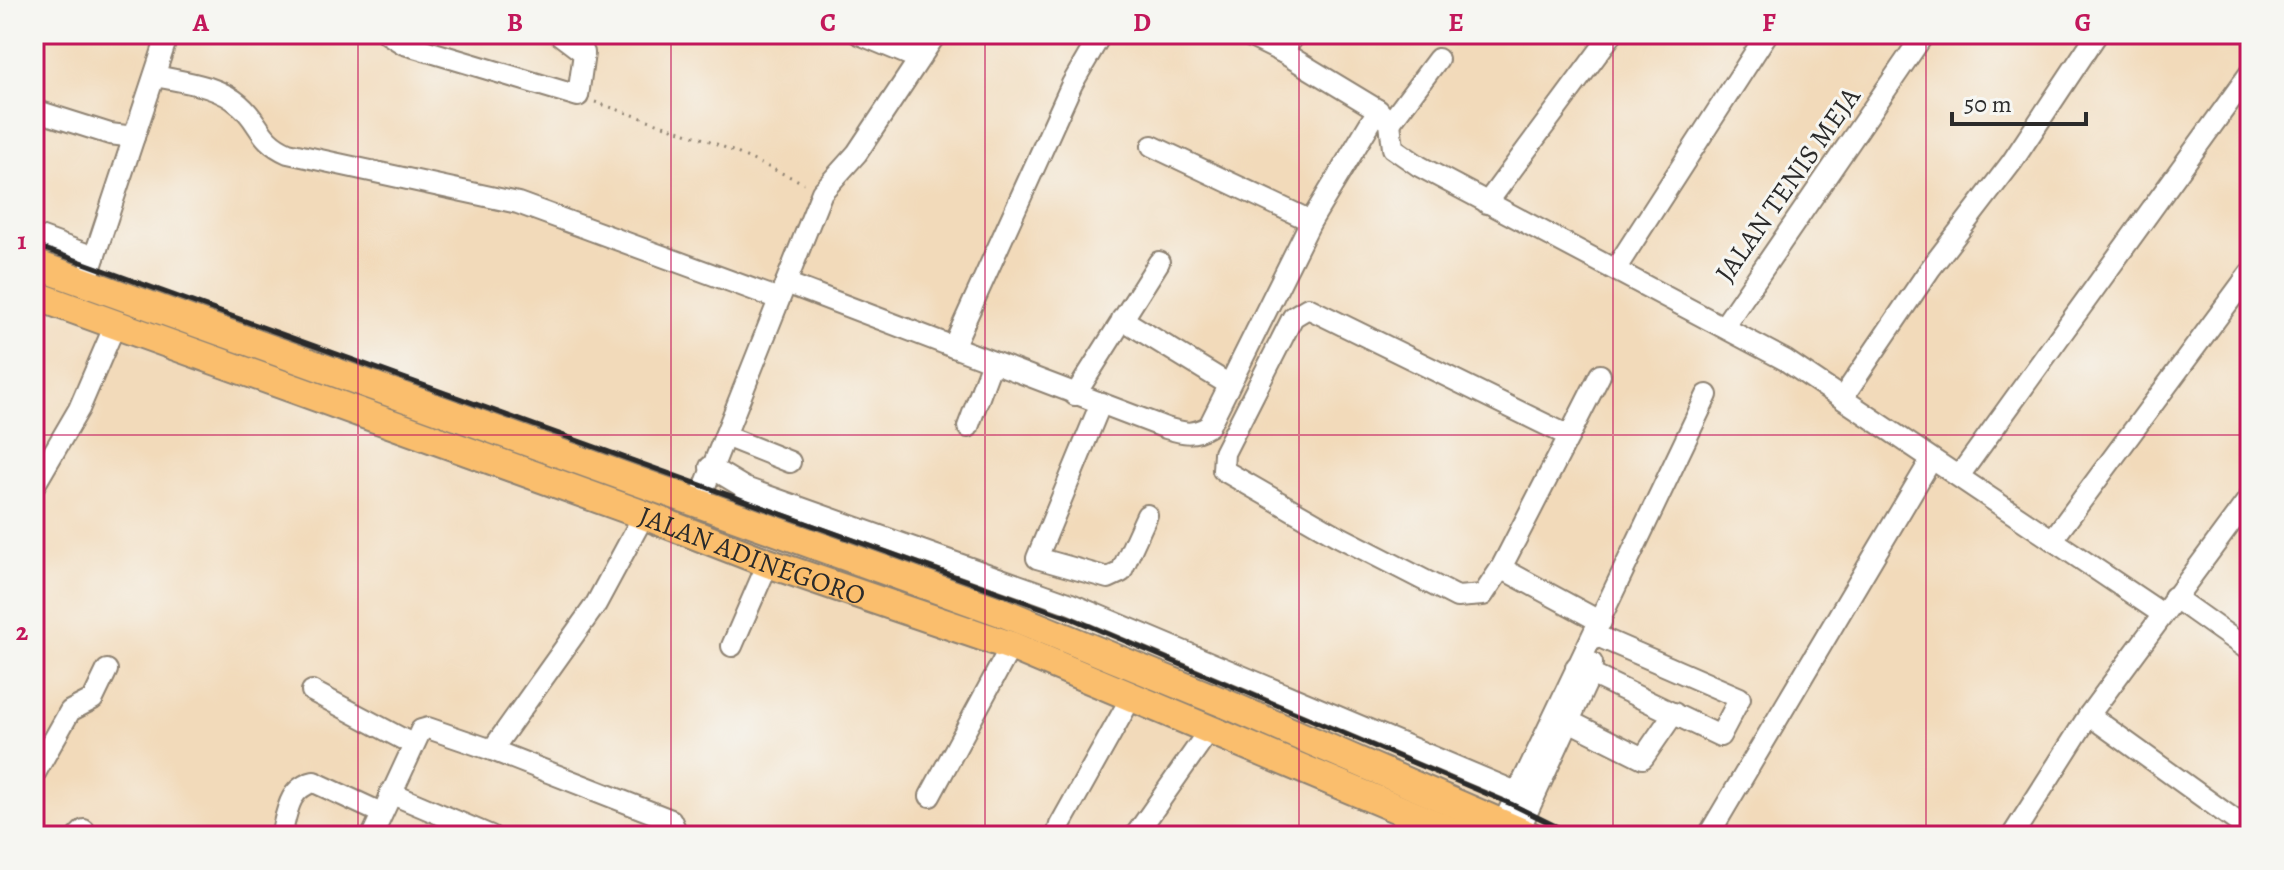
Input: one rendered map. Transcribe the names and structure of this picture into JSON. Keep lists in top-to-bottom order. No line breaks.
{"streets":{"highway":["JALAN ADINEGORO"],"street":["JALAN TENIS MEJA"]},"scale_bar":"50 m","grid":{"columns":["A","B","C","D","E","F","G"],"rows":["1","2"]}}
